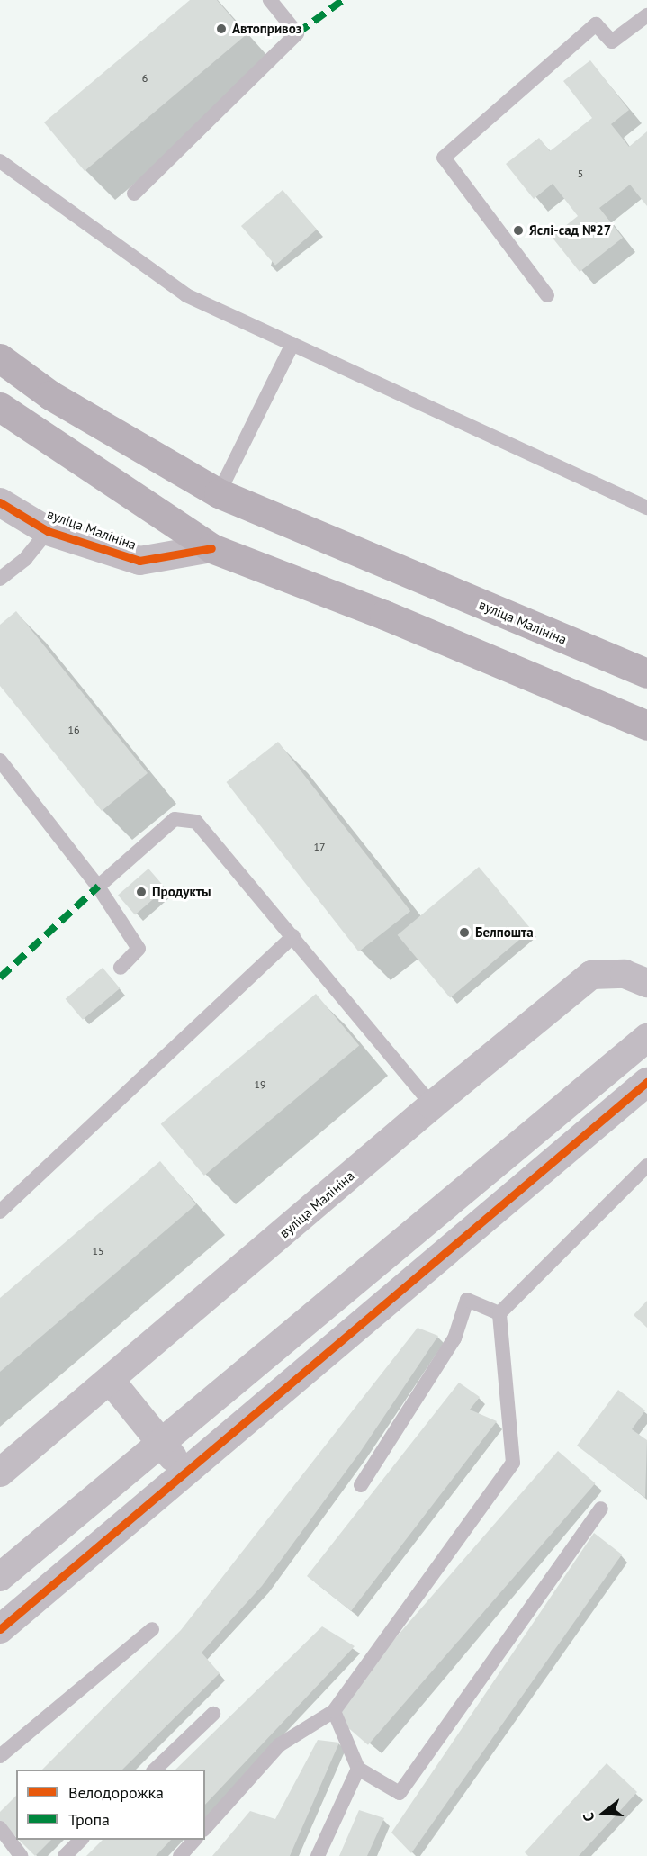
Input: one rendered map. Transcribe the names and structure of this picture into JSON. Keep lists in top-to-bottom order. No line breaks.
{"streets":{"main road":["вуліца Малініна"]},"places":["Автопривоз","Яслі-сад №27","Продукты","Белпошта"],"house_numbers":["6","5","16","17","19","15"],"legend":["Велодорожка","Тропа"],"north":"left"}
